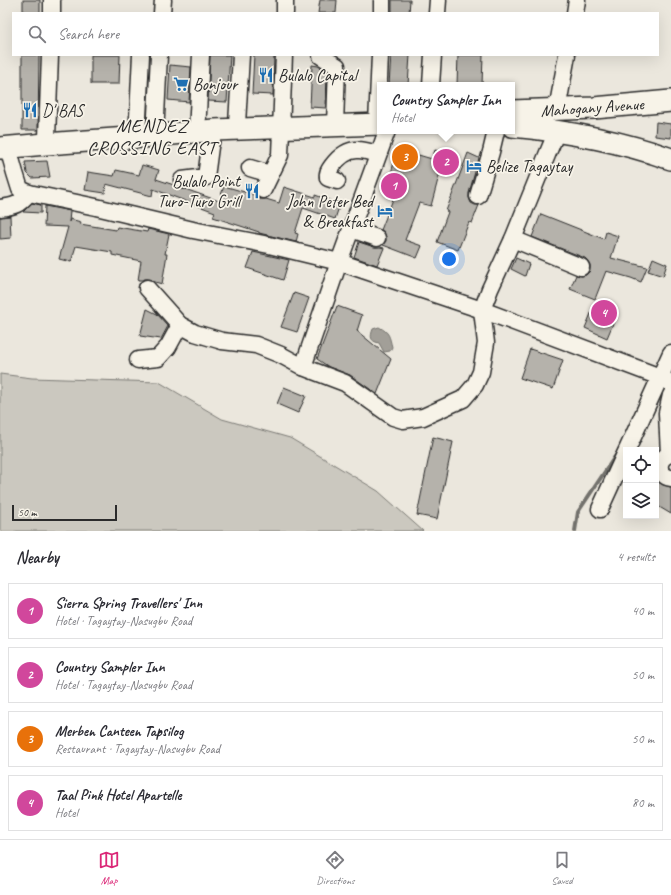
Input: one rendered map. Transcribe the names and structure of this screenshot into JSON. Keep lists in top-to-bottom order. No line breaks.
{"streets":{"main road":["Mahogany Avenue"]},"districts":["MENDEZ CROSSING EAST"],"places":{"restaurant":["Bulalo Capital","D' BAS","Bulalo Point Turo-Turo Grill"],"supermarket":["Bonjour"],"hotel":["Belize Tagaytay","John Peter Bed & Breakfast"]},"scale_bar":"50 m","page":{"search":"Search here","popup":["Country Sampler Inn","Hotel"],"pins":["3","2","1","4"],"scale":"50 m","heading":["Nearby","4 results"],"list":[{"mark":"1","name":"Sierra Spring Travellers' Inn","note":"Hotel · Tagaytay-Nasugbu Road","value":"40 m"},{"mark":"2","name":"Country Sampler Inn","note":"Hotel · Tagaytay-Nasugbu Road","value":"50 m"},{"mark":"3","name":"Merben Canteen Tapsilog","note":"Restaurant · Tagaytay-Nasugbu Road","value":"50 m"},{"mark":"4","name":"Taal Pink Hotel Apartelle","note":"Hotel","value":"80 m"}],"nav":["Map","Directions","Saved"]}}
